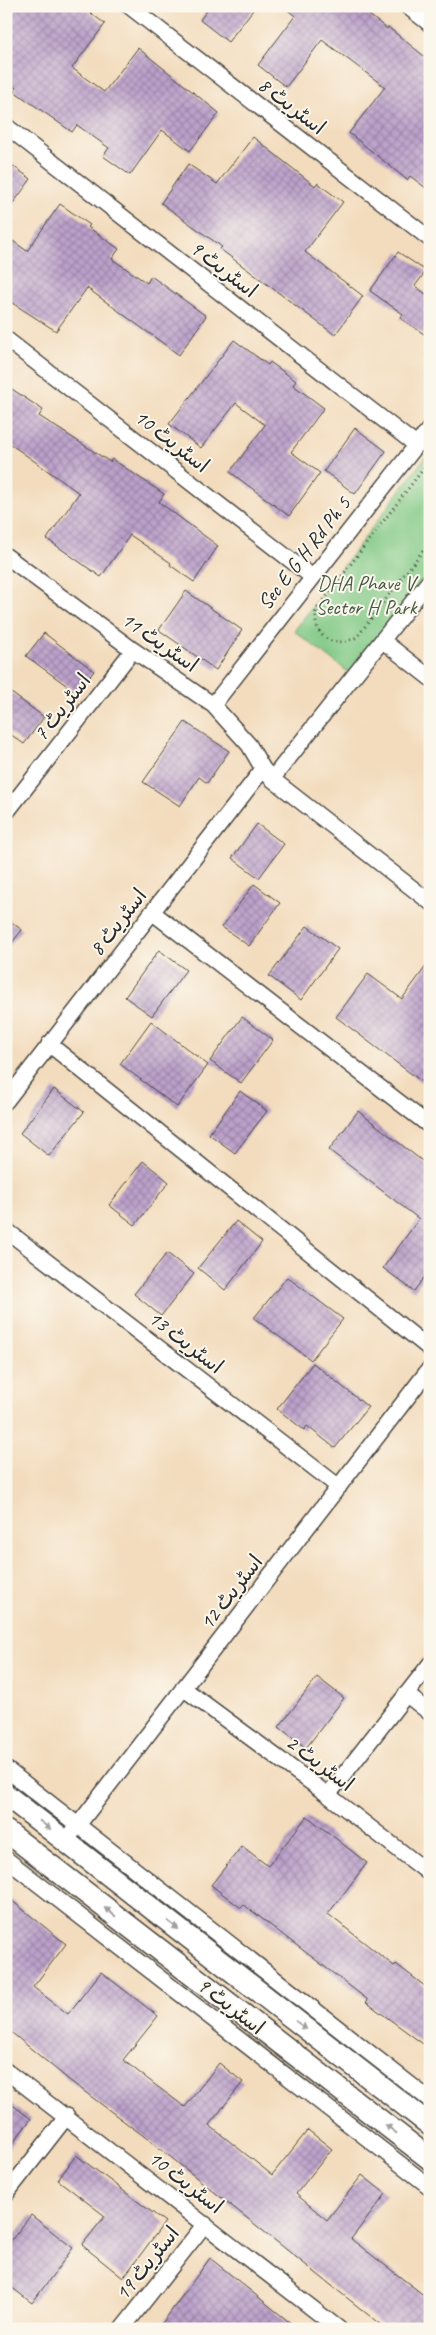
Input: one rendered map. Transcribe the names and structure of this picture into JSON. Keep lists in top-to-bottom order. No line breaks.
{"streets":{"street":["اسٹریٹ 8","اسٹریٹ 9","اسٹریٹ 10","Sec E G H Rd Ph 5","اسٹریٹ 11","اسٹریٹ 7","اسٹریٹ 13","اسٹریٹ 12","اسٹریٹ 2","اسٹریٹ 19"]},"crossings":[["اسٹریٹ 8","اسٹریٹ 11"],["اسٹریٹ 9","Sec E G H Rd Ph 5"],["اسٹریٹ 10","Sec E G H Rd Ph 5"],["اسٹریٹ 10","اسٹریٹ 19"],["Sec E G H Rd Ph 5","اسٹریٹ 11"],["اسٹریٹ 11","اسٹریٹ 7"],["اسٹریٹ 13","اسٹریٹ 12"],["اسٹریٹ 12","اسٹریٹ 2"]],"parks":["DHA Phave V Sector H Park"]}
